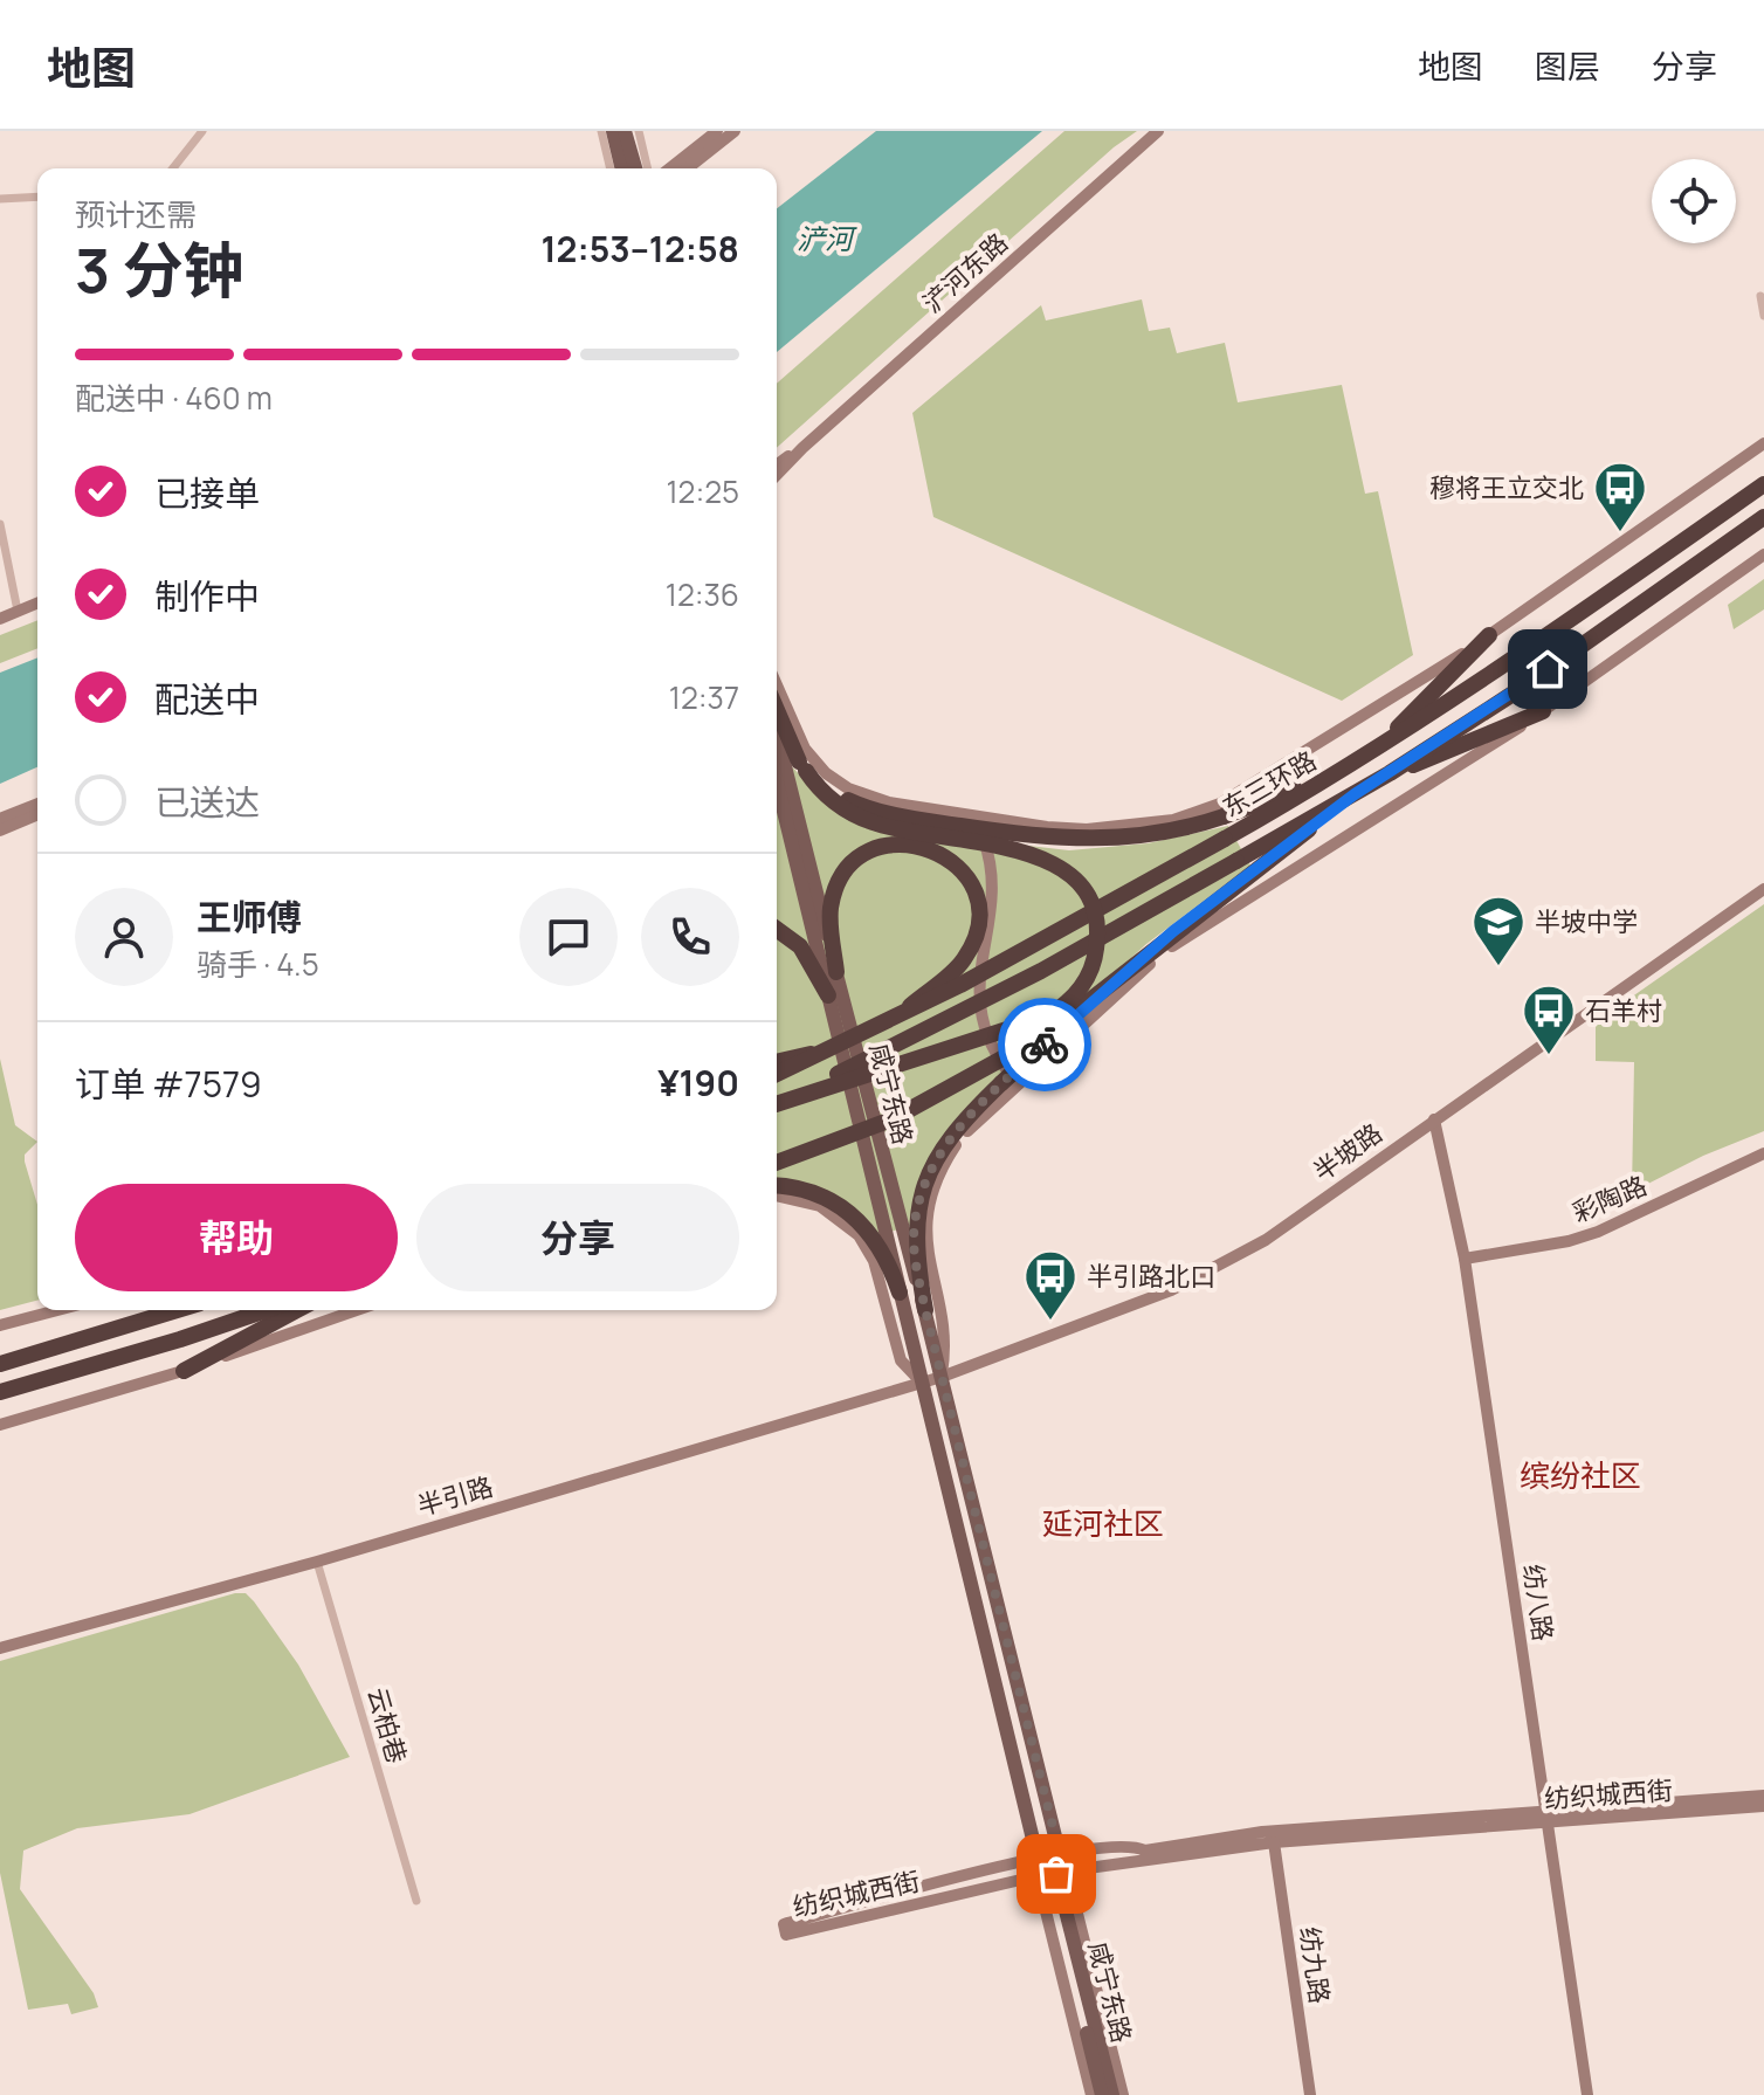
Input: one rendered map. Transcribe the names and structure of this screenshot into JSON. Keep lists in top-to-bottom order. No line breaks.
{"streets":{"highway":["东三环路"],"main road":["咸宁东路"],"street":["浐河东路","半坡路","彩陶路","半引路","纺八路","云柏巷","纺织城西街","纺九路"]},"crossings":[["咸宁东路","半坡路"],["咸宁东路","半引路"],["咸宁东路","纺织城西街"],["半坡路","半引路"],["半坡路","纺八路"],["彩陶路","纺八路"],["半引路","云柏巷"],["纺八路","纺织城西街"],["纺织城西街","纺九路"]],"districts":["缤纷社区","延河社区"],"water":["浐河"],"places":{"bus stop":["穆将王立交北","石羊村","半引路北口"],"school or university":["半坡中学"]},"page":{"header":"地图","nav":["地图","图层","分享"],"heading":["3 分钟","预计还需","12:53–12:58"],"panel":["王师傅","骑手 · 4.5","订单 #7579","¥190"],"bar":"配送中 · 460 m","list":[["已接单","12:25"],["制作中","12:36"],["配送中","12:37"],"已送达"],"buttons":["帮助","分享"]}}
